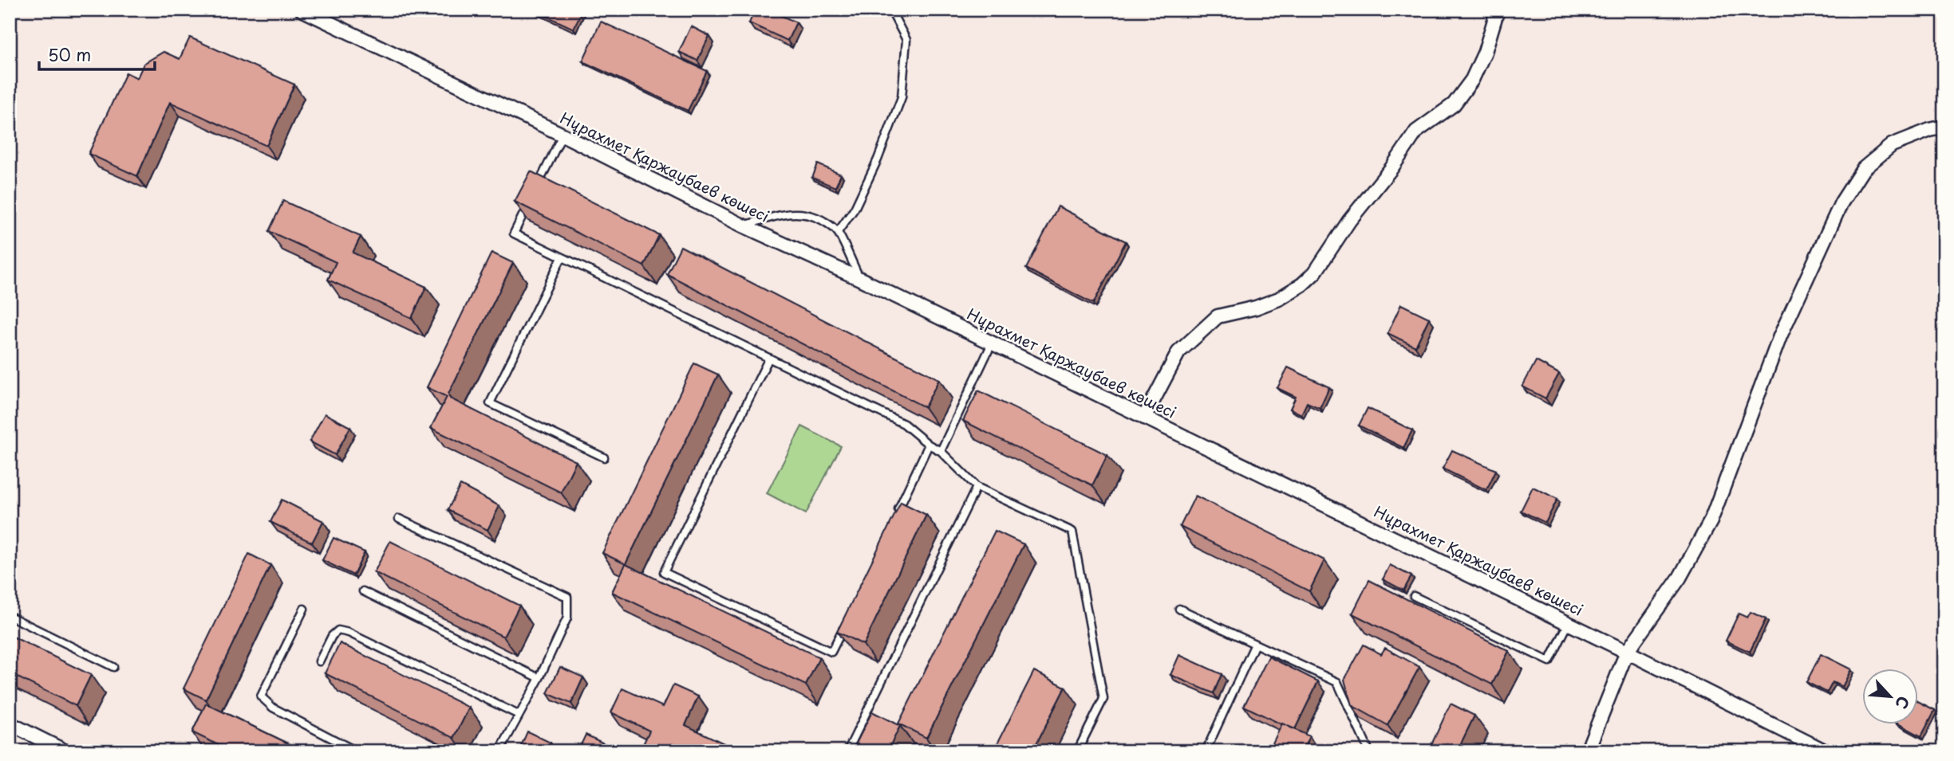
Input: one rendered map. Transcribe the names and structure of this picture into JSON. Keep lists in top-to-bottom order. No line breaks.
{"streets":{"street":["Нұрахмет Қаржаубаев көшесі"]},"scale_bar":"50 m","north":"bottom right"}
